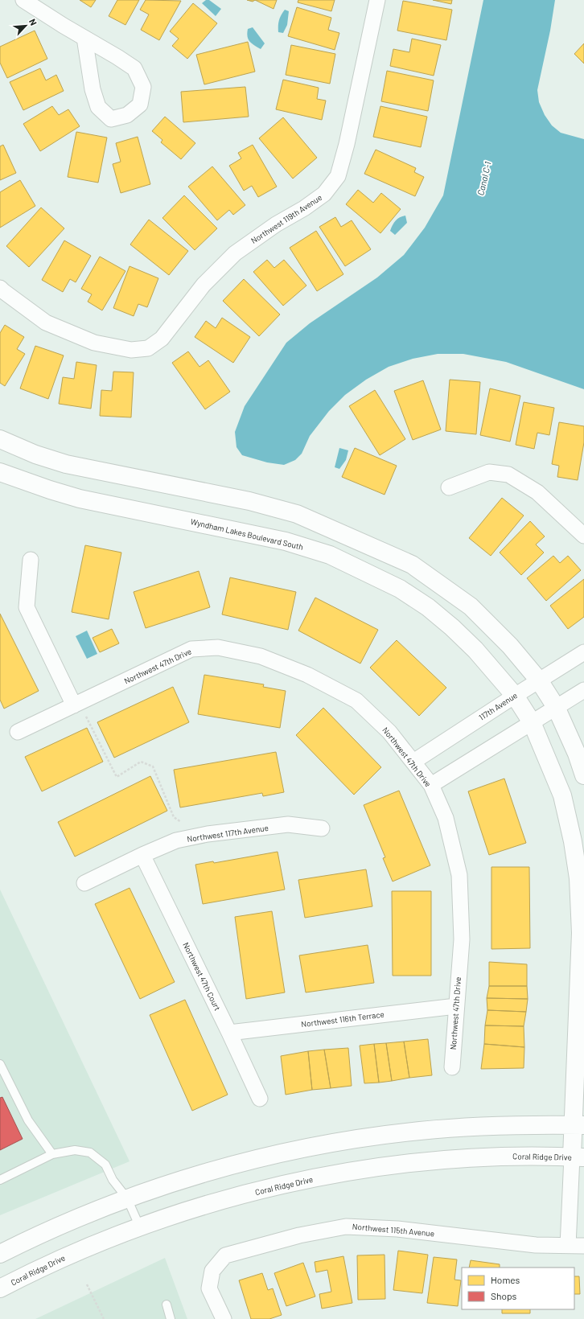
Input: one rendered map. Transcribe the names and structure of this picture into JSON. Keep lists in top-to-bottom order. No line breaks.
{"streets":{"street":["Northwest 119th Avenue","Wyndham Lakes Boulevard South","Northwest 47th Drive","117th Avenue","Northwest 117th Avenue","Northwest 47th Court","Northwest 116th Terrace","Coral Ridge Drive","Northwest 115th Avenue"]},"crossings":[["Wyndham Lakes Boulevard South","117th Avenue"],["Wyndham Lakes Boulevard South","Coral Ridge Drive"],["Northwest 47th Drive","117th Avenue"],["Northwest 47th Drive","Northwest 116th Terrace"],["Northwest 117th Avenue","Northwest 47th Court"],["Northwest 47th Court","Northwest 116th Terrace"]],"water":["Canal C-1"],"legend":["Homes","Shops"],"north":"top right"}
